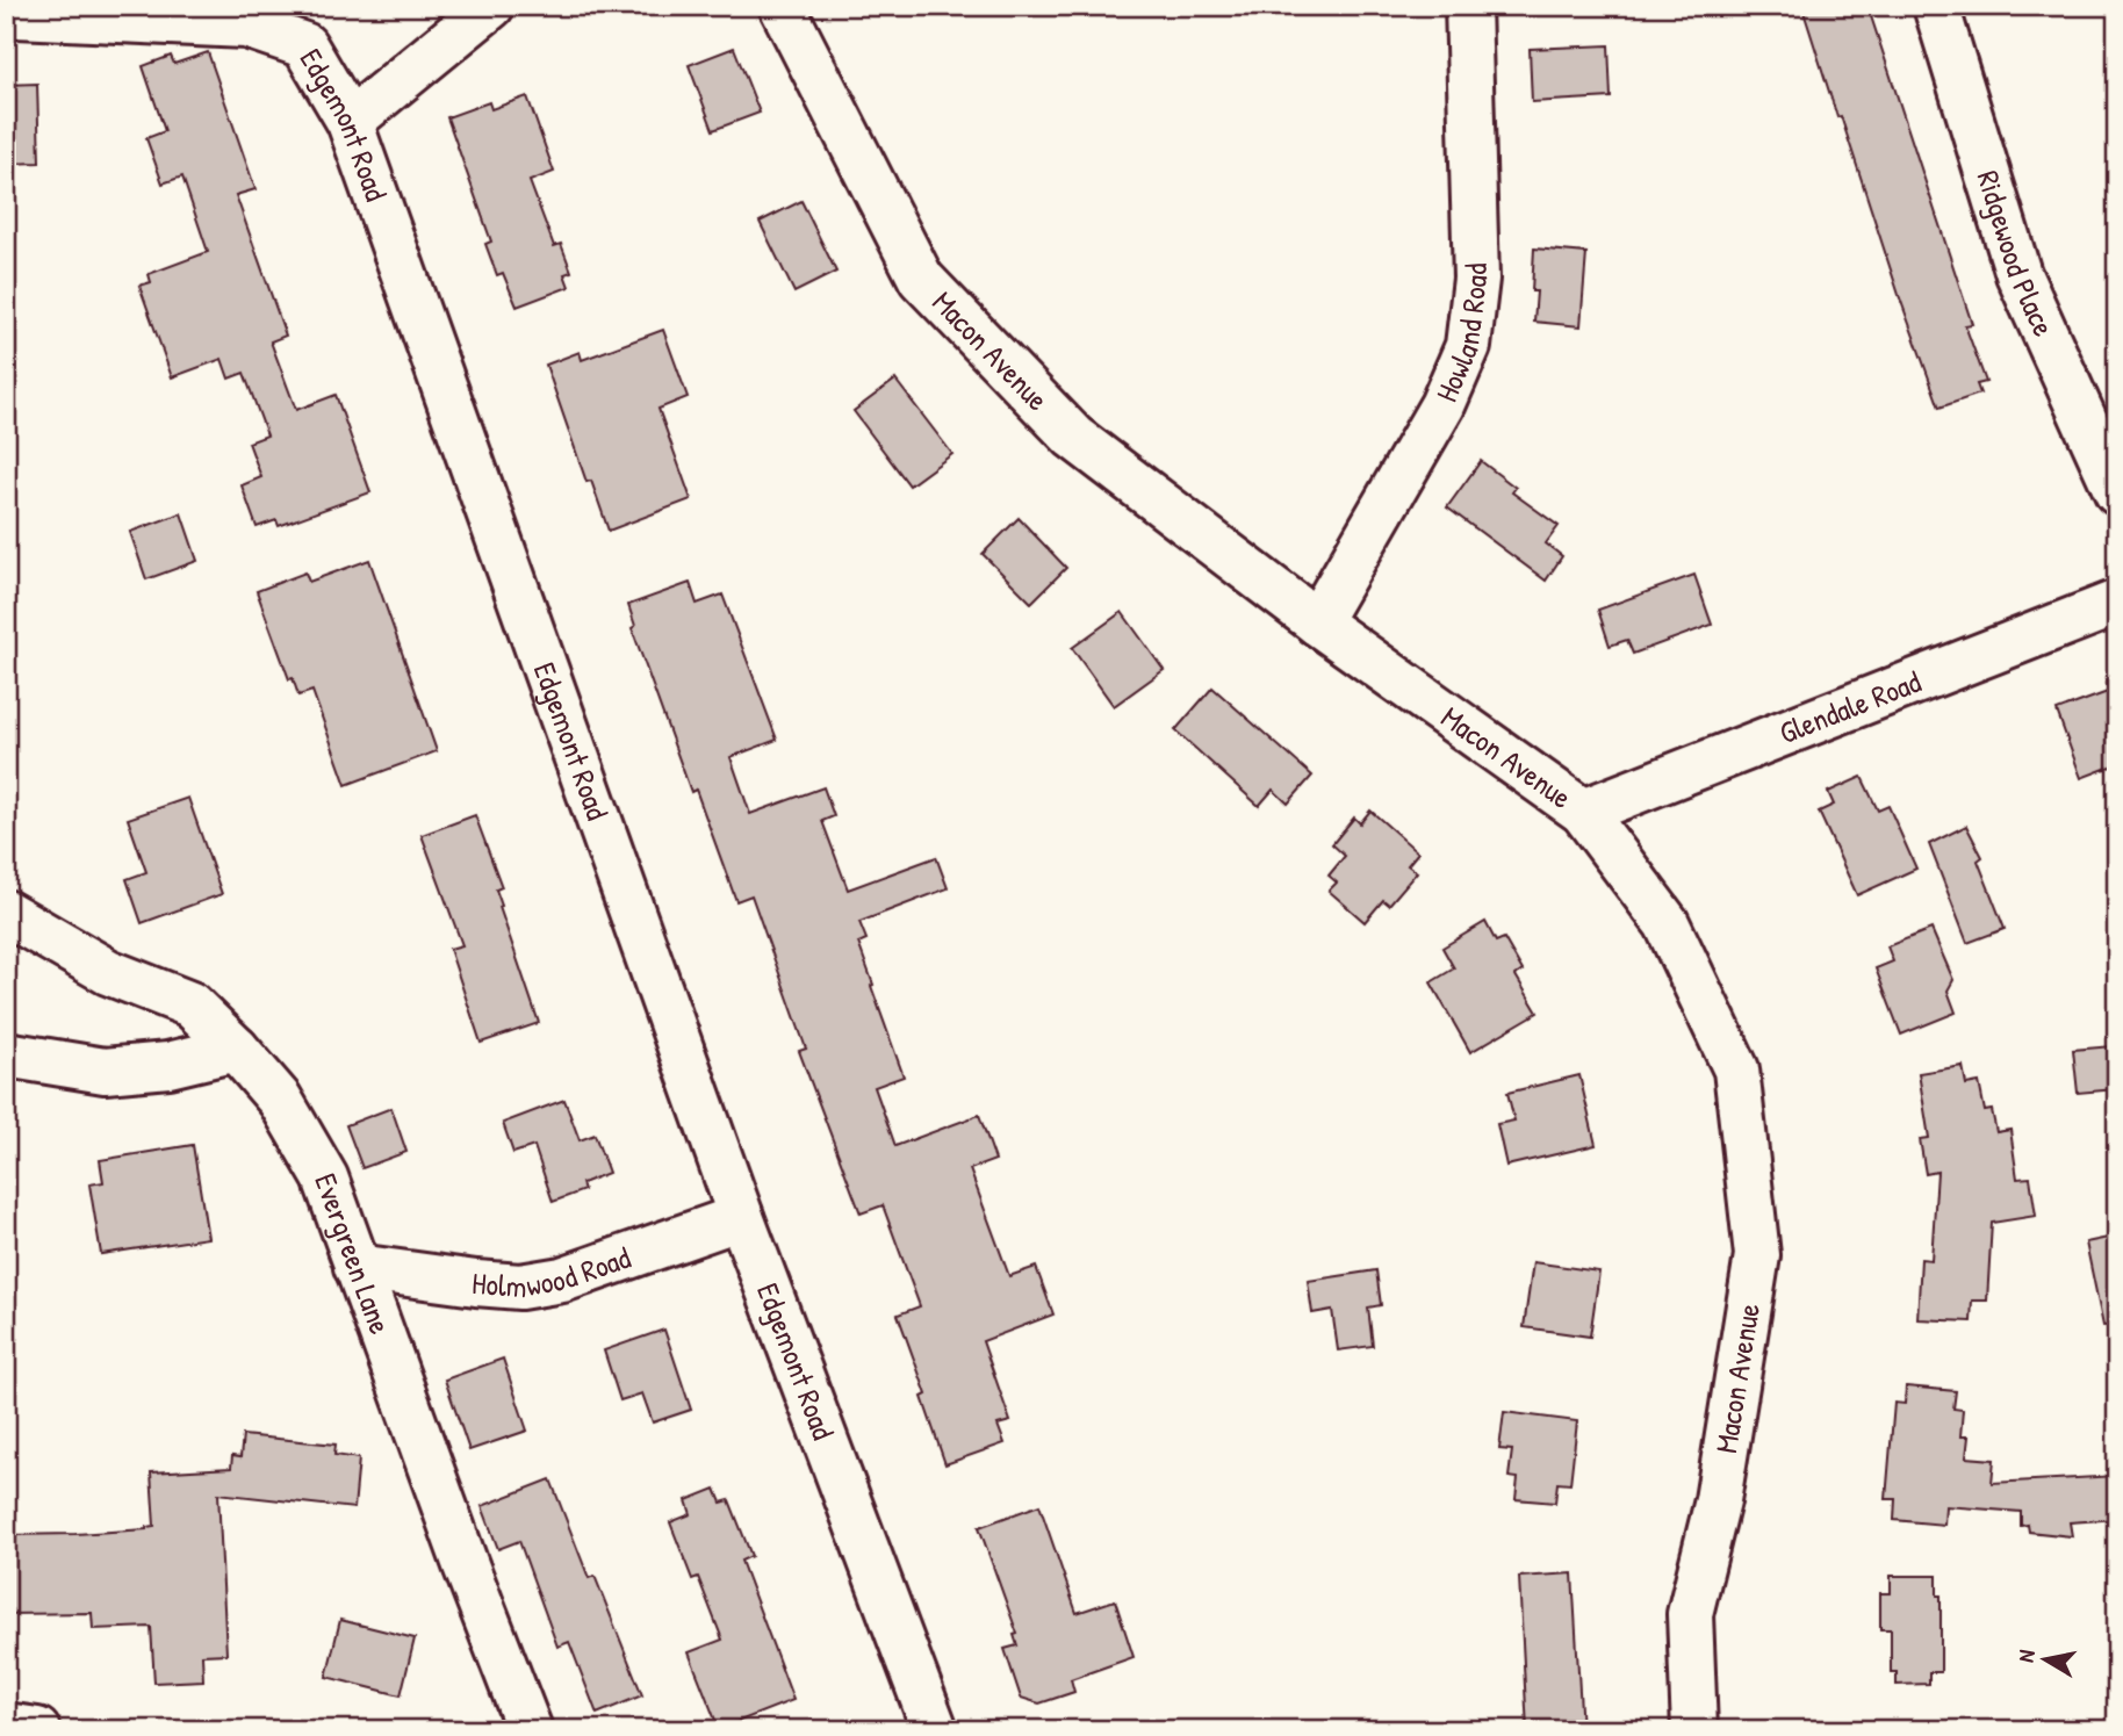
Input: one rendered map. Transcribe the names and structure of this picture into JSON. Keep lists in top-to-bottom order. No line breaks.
{"streets":{"street":["Edgemont Road","Ridgewood Place","Howland Road","Macon Avenue","Glendale Road","Evergreen Lane","Holmwood Road"]},"crossings":[["Edgemont Road","Holmwood Road"],["Howland Road","Macon Avenue"],["Macon Avenue","Glendale Road"],["Evergreen Lane","Holmwood Road"]],"north":"left"}
